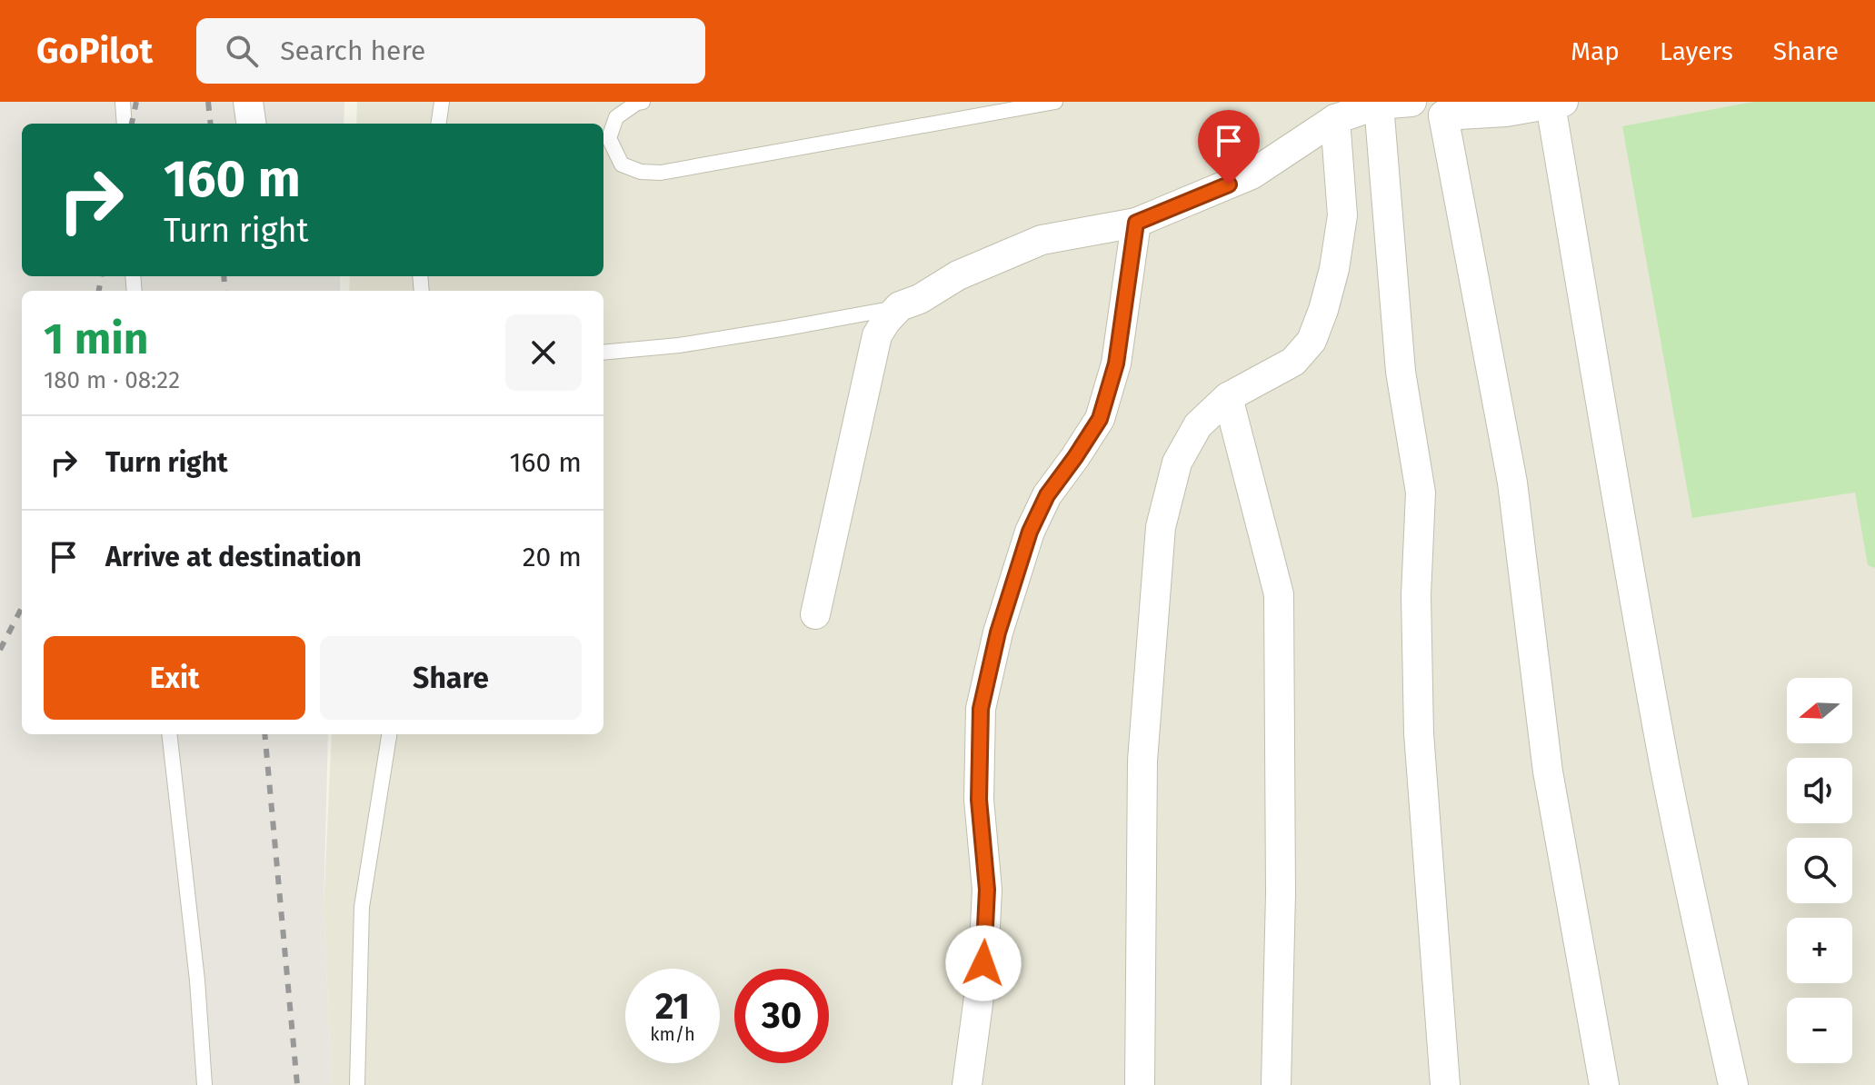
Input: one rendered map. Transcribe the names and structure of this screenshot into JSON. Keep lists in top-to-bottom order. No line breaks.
{"north":"left","page":{"header":"GoPilot","search":"Search here","nav":["Map","Layers","Share"],"turn":["160 m","Turn right"],"heading":["1 min","180 m · 08:22"],"list":[{"name":"Turn right","value":"160 m"},{"name":"Arrive at destination","value":"20 m"}],"buttons":["Exit","Share"],"map_buttons":["+","−"],"speed":"21 km/h","limit":"30"}}
